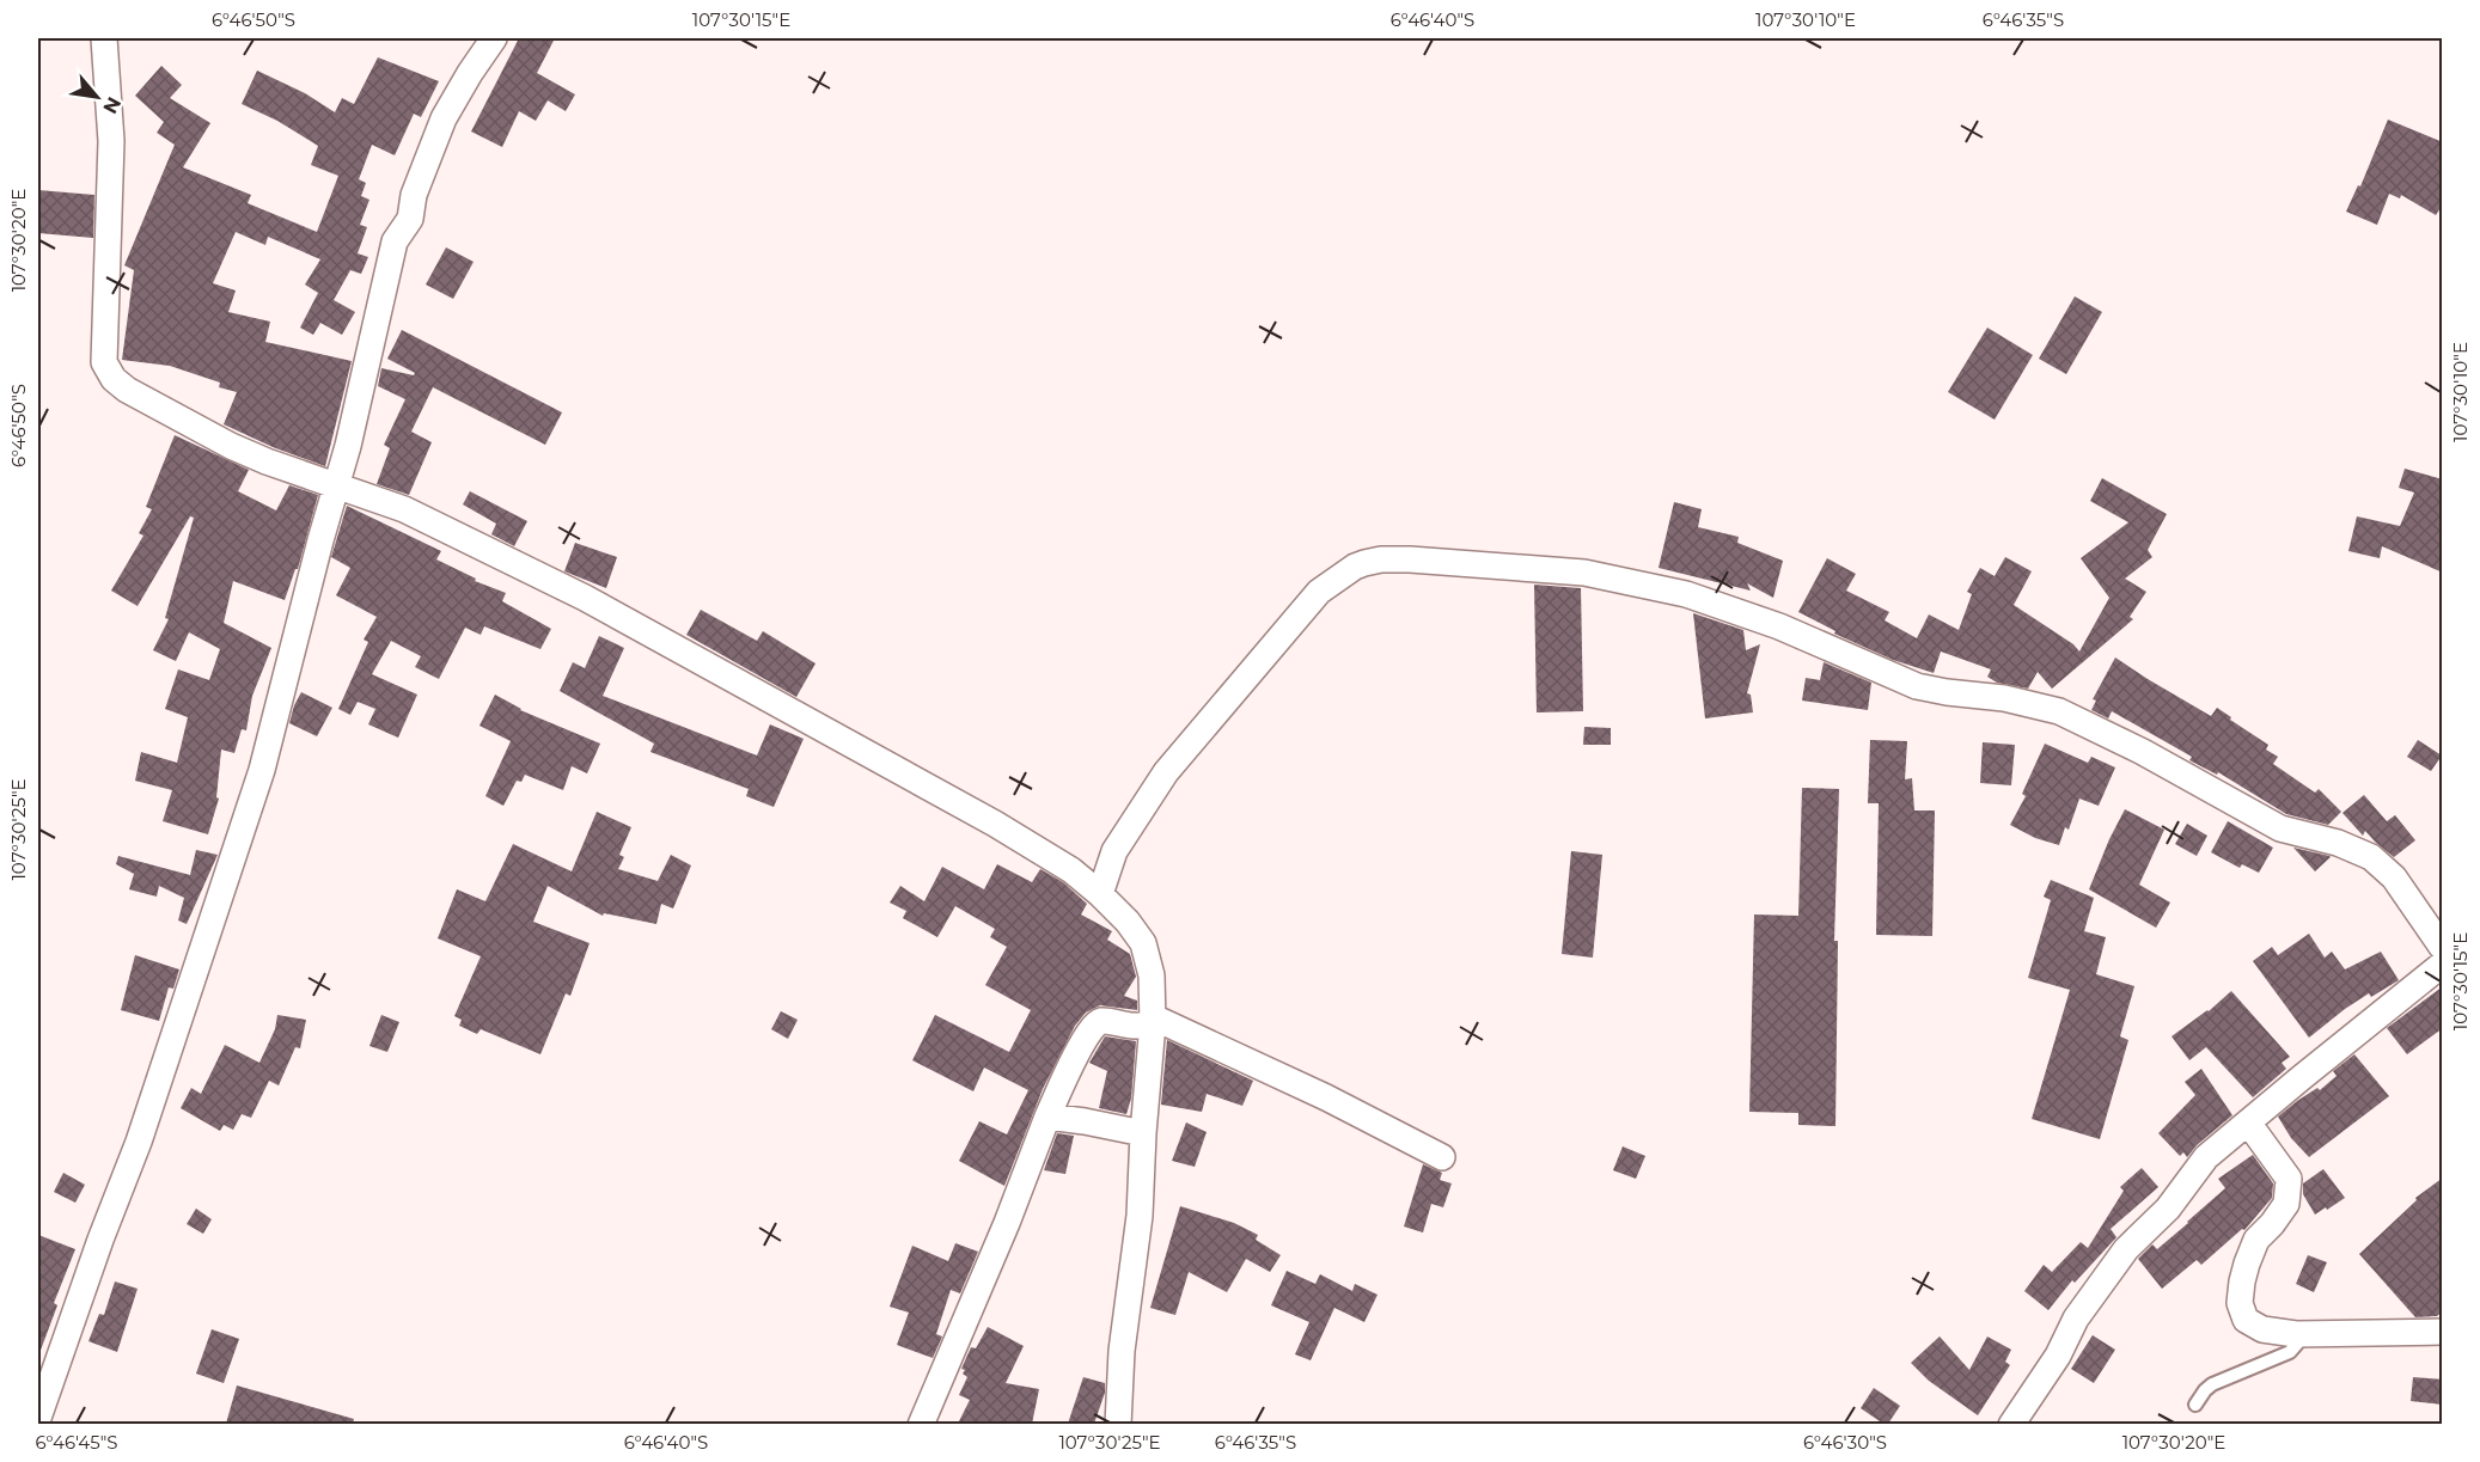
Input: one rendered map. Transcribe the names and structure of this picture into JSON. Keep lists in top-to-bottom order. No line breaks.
{"north":"bottom right","coordinates":["6°46'50\"S","107°30'15\"E","6°46'40\"S","107°30'10\"E","6°46'35\"S","107°30'20\"E","107°30'25\"E","6°46'45\"S","6°46'30\"S"]}
